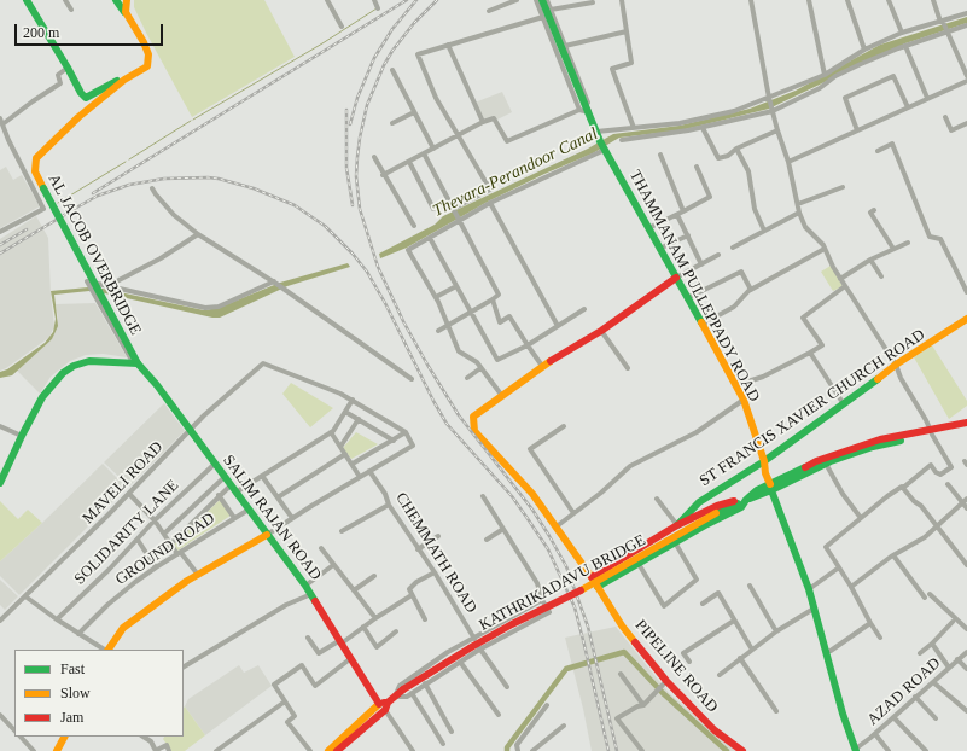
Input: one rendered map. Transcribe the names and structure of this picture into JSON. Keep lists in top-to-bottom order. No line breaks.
{"streets":{"main road":["AL JACOB OVERBRIDGE","THAMMANAM PULLEPPADY ROAD","ST FRANCIS XAVIER CHURCH ROAD","SALIM RAJAN ROAD","KATHRIKADAVU BRIDGE","PIPELINE ROAD"],"street":["MAVELI ROAD","SOLIDARITY LANE","GROUND ROAD","CHEMMATH ROAD","AZAD ROAD"]},"crossings":[["AL JACOB OVERBRIDGE","SALIM RAJAN ROAD"],["THAMMANAM PULLEPPADY ROAD","ST FRANCIS XAVIER CHURCH ROAD"],["THAMMANAM PULLEPPADY ROAD","AZAD ROAD"],["MAVELI ROAD","SALIM RAJAN ROAD"],["SALIM RAJAN ROAD","SOLIDARITY LANE"],["SALIM RAJAN ROAD","GROUND ROAD"],["SALIM RAJAN ROAD","KATHRIKADAVU BRIDGE"]],"water":["Thevara-Perandoor Canal"],"legend":["Fast","Slow","Jam"],"scale_bar":"200 m"}
